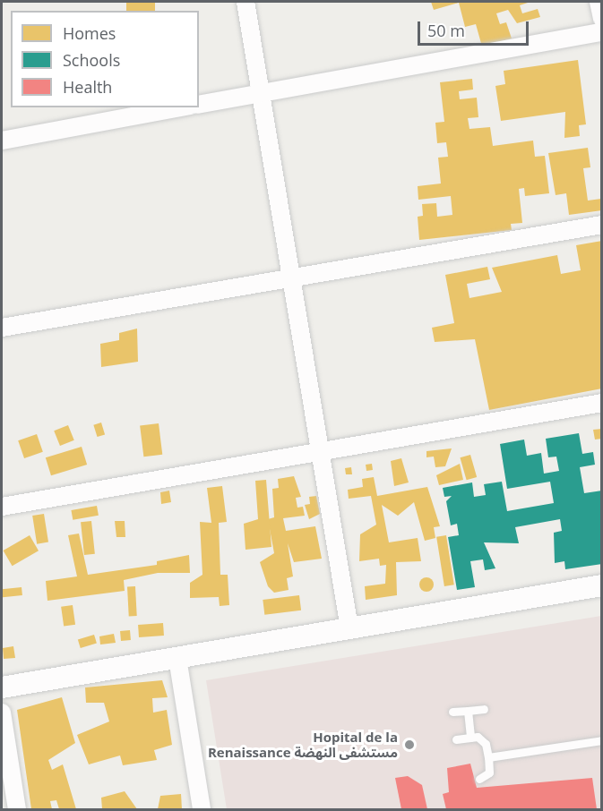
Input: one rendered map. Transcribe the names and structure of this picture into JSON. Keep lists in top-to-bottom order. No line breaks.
{"places":["Hopital de la Renaissance مستشفى النهضة"],"legend":["Homes","Schools","Health"],"scale_bar":"50 m"}
